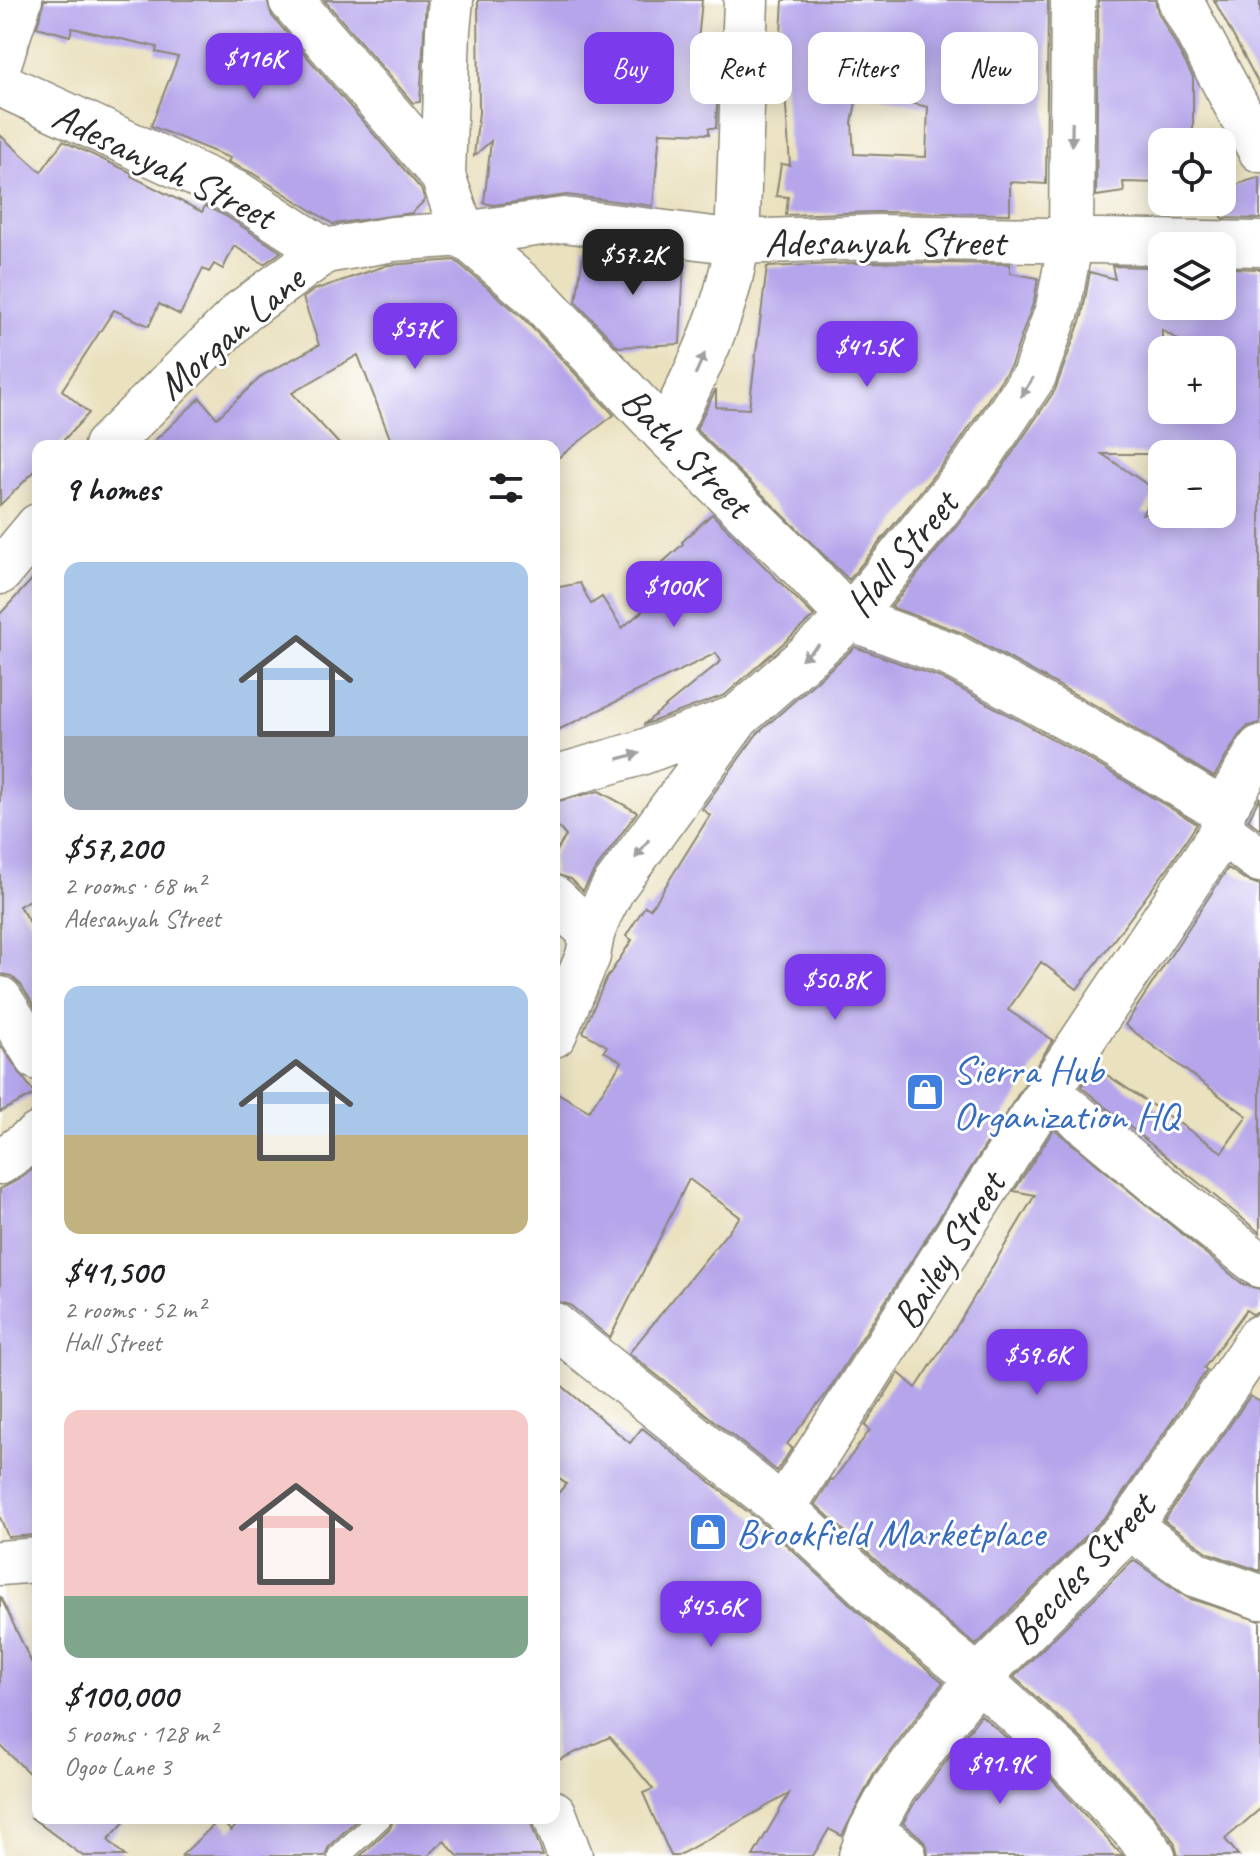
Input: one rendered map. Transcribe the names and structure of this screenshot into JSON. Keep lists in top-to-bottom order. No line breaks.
{"streets":{"street":["Adesanyah Street","Morgan Lane","Bath Street","Hall Street","Bailey Street","Beccles Street"]},"crossings":[["Adesanyah Street","Morgan Lane"],["Adesanyah Street","Bath Street"],["Adesanyah Street","Hall Street"],["Morgan Lane","Bath Street"],["Bath Street","Hall Street"],["Bath Street","Bailey Street"]],"places":{"shop":["Sierra Hub Organization HQ","Brookfield Marketplace"]},"page":{"chip":["Buy","Rent","Filters","New"],"price":["$116K","$57.2K","$57K","$41.5K","$100K","$50.8K","$59.6K","$45.6K","$91.9K"],"map_buttons":["+","−"],"heading":"9 homes","list":[{"name":"$57,200","note":"2 rooms · 68 m² · Adesanyah Street"},{"name":"$41,500","note":"2 rooms · 52 m² · Hall Street"},{"name":"$100,000","note":"5 rooms · 128 m² · Ogoo Lane 3"}]}}
